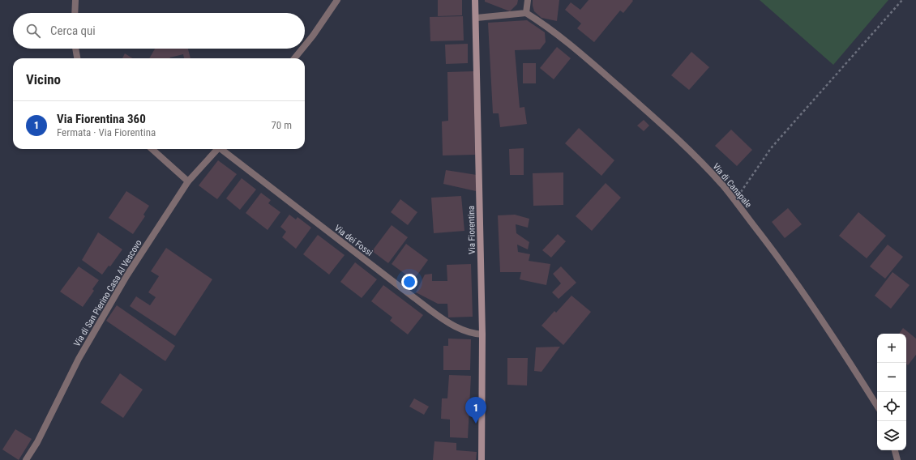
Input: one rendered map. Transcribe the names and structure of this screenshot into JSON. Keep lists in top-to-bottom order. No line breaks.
{"streets":{"street":["Via di Canapale","Via Fiorentina","Via dei Fossi","Via di San Pierino Casa Al Vescovo"]},"crossings":[["Via Fiorentina","Via dei Fossi"]],"page":{"search":"Cerca qui","heading":"Vicino","list":[{"mark":"1","name":"Via Fiorentina 360","note":"Fermata · Via Fiorentina","value":"70 m"}],"map_buttons":["+","−"],"pins":"1"}}
